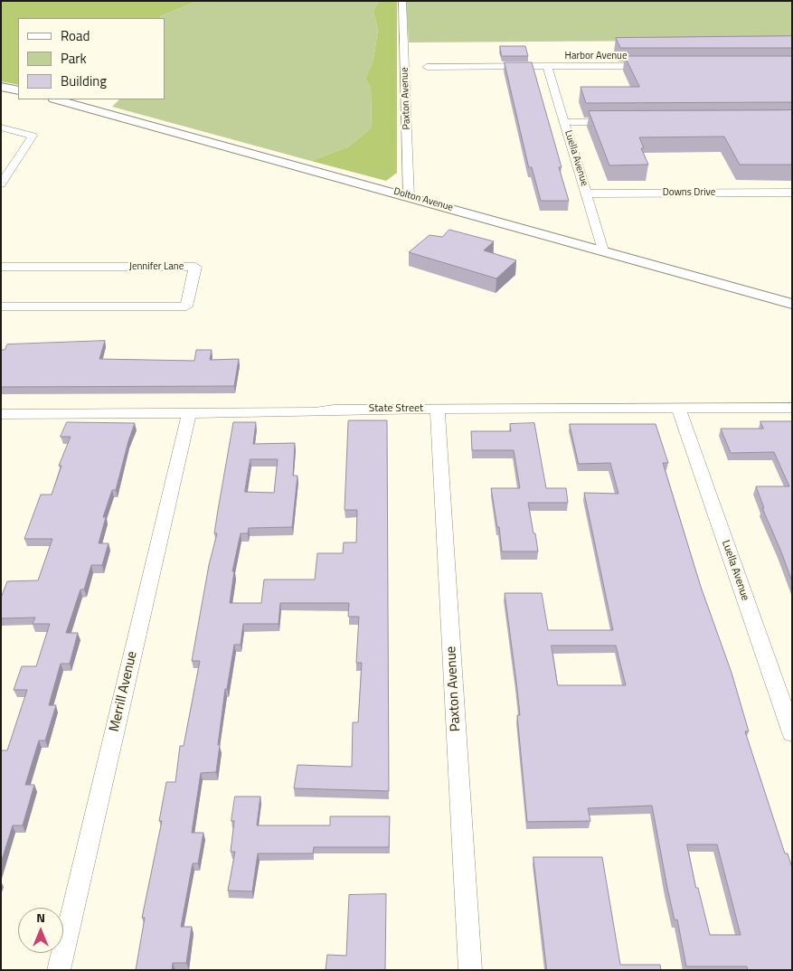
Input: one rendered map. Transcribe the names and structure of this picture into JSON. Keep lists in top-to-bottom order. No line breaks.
{"streets":{"street":["Harbor Avenue","Paxton Avenue","Luella Avenue","Downs Drive","Dolton Avenue","Jennifer Lane","State Street","Merrill Avenue"]},"crossings":[["Harbor Avenue","Luella Avenue"],["Paxton Avenue","Dolton Avenue"],["Paxton Avenue","State Street"],["Luella Avenue","Downs Drive"],["Luella Avenue","Dolton Avenue"],["Luella Avenue","State Street"],["State Street","Merrill Avenue"]],"legend":["Road","Park","Building"],"north":"top"}
